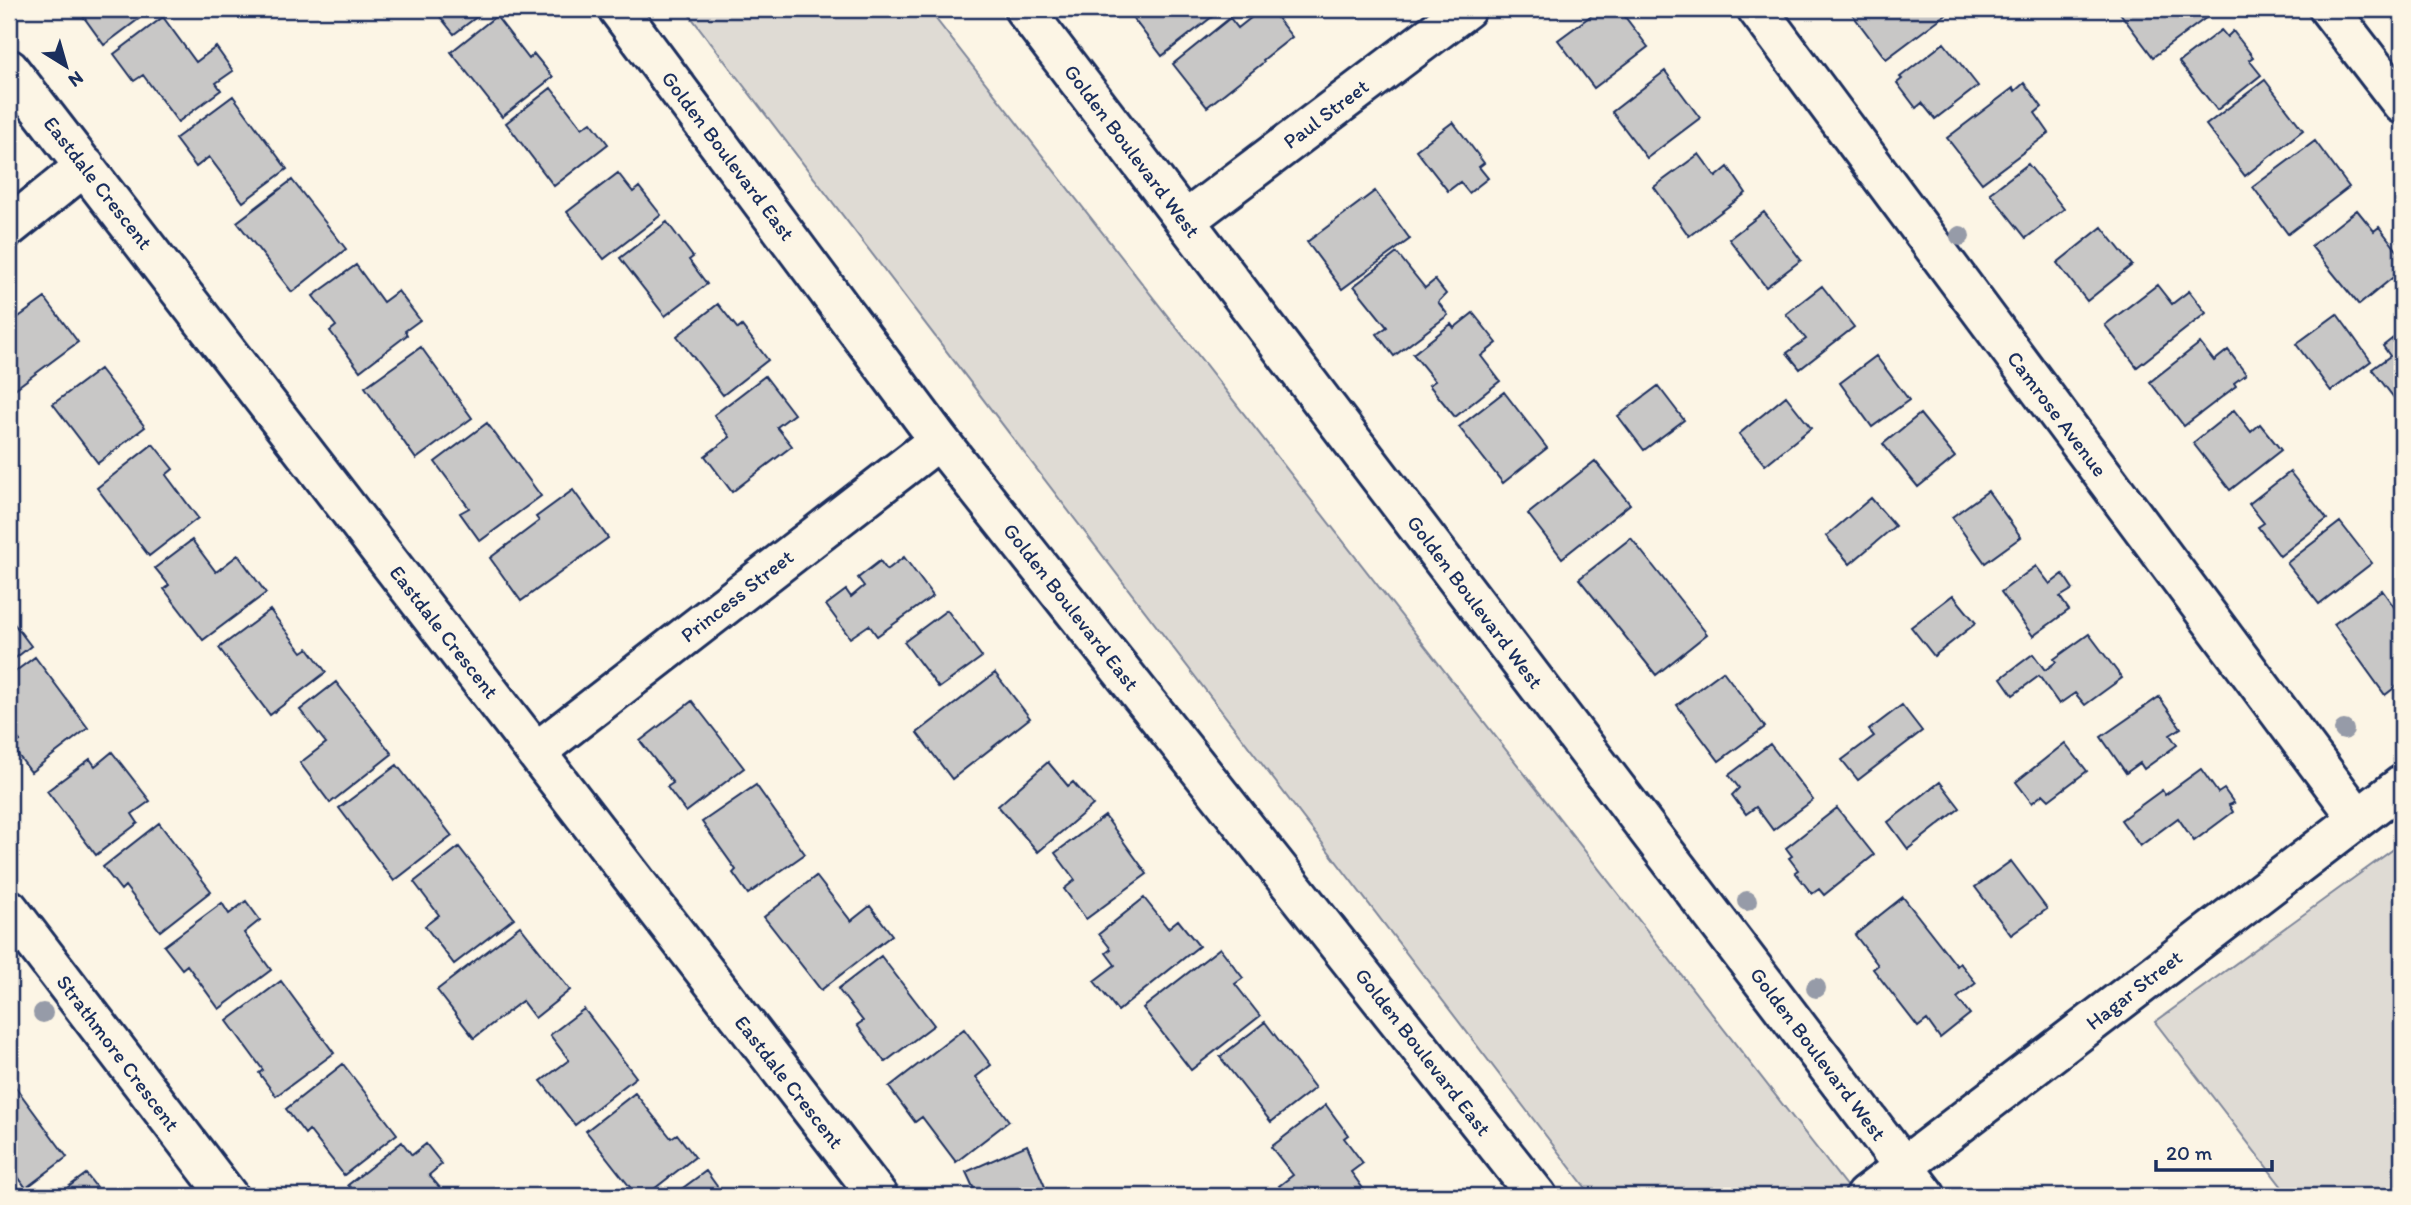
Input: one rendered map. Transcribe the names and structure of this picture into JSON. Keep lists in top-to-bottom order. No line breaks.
{"streets":{"street":["Paul Street","Golden Boulevard West","Golden Boulevard East","Eastdale Crescent","Camrose Avenue","Princess Street","Hagar Street","Strathmore Crescent"]},"crossings":[["Paul Street","Golden Boulevard West"],["Golden Boulevard West","Hagar Street"],["Golden Boulevard East","Princess Street"],["Eastdale Crescent","Princess Street"],["Camrose Avenue","Hagar Street"]],"scale_bar":"20 m","north":"bottom right"}
